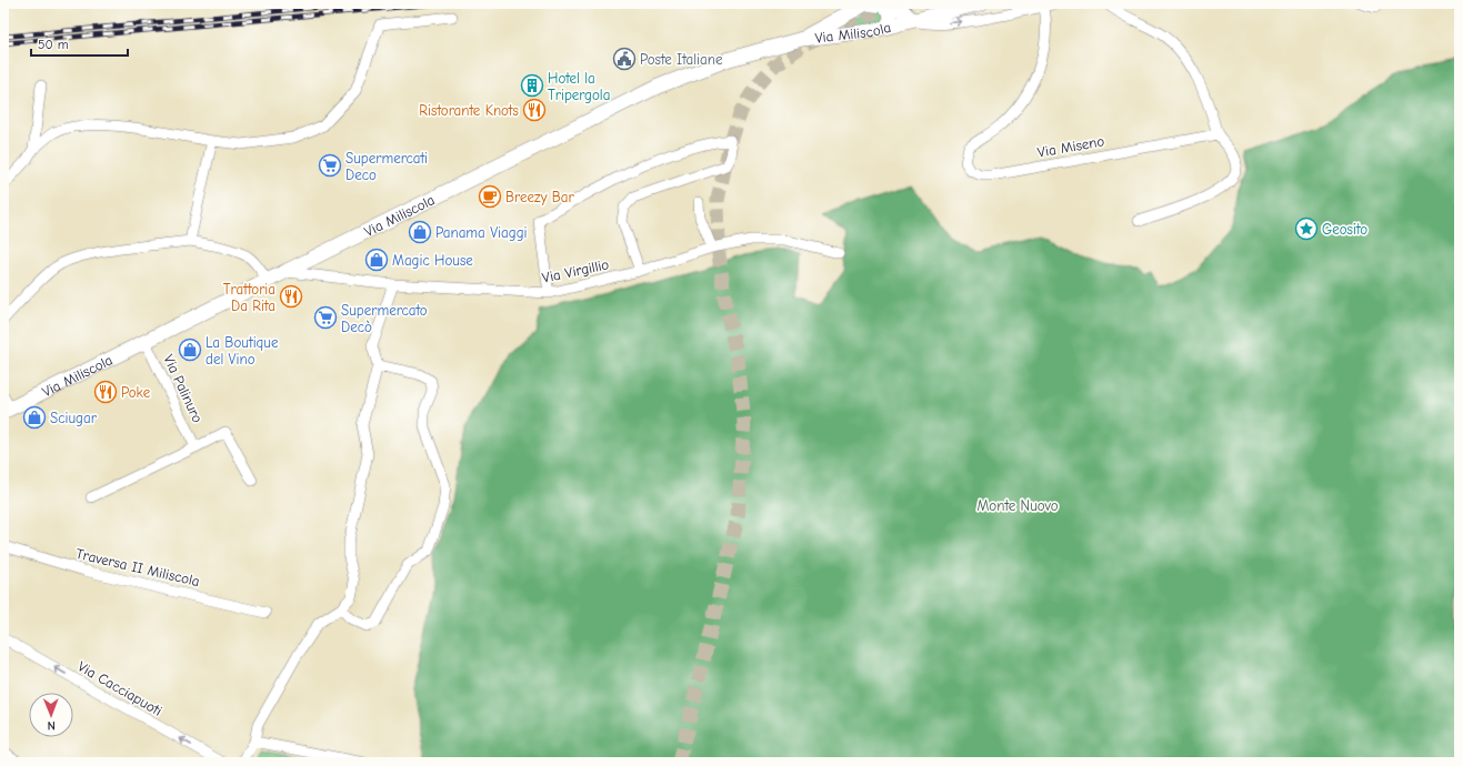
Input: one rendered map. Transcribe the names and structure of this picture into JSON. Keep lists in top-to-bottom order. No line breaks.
{"streets":{"street":["Via Miliscola","Via Miseno","Via Virgillio","Via Palinuro","Traversa II Miliscola","Via Cacciapuoti"]},"crossings":[["Via Miliscola","Via Virgillio"],["Via Miliscola","Via Palinuro"]],"one_way":["Via Cacciapuoti"],"parks":["Monte Nuovo"],"places":{"public building":["Poste Italiane"],"building":["Hotel la Tripergola"],"restaurant":["Ristorante Knots","Trattoria Da Rita","Poke"],"supermarket":["Supermercati Deco","Supermercato Decò"],"cafe":["Breezy Bar"],"place":["Geosito"],"shop":["Panama Viaggi","Magic House","La Boutique del Vino","Sciugar"]},"scale_bar":"50 m","north":"bottom"}
